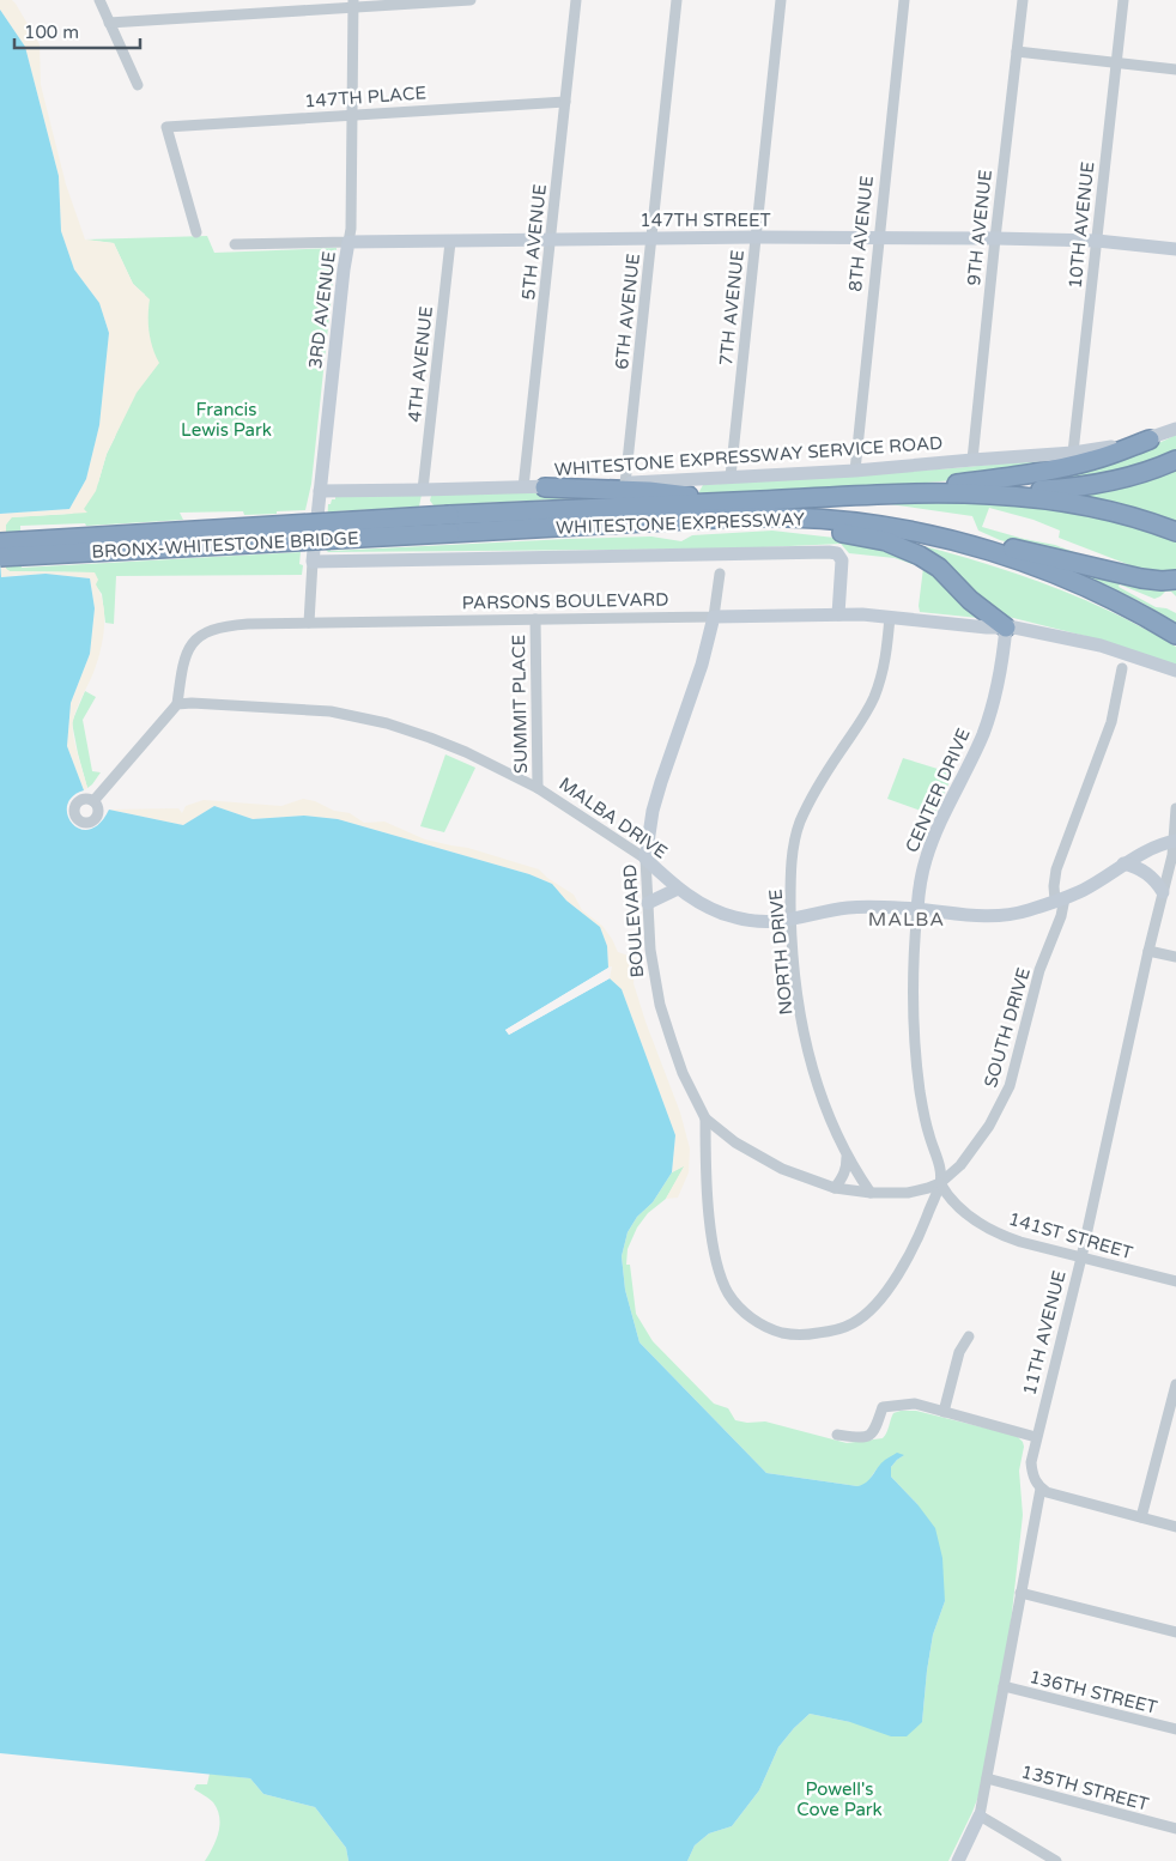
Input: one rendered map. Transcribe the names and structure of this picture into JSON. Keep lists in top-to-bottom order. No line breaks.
{"streets":{"highway":["WHITESTONE EXPRESSWAY","BRONX-WHITESTONE BRIDGE"],"street":["147TH PLACE","147TH STREET","10TH AVENUE","9TH AVENUE","8TH AVENUE","5TH AVENUE","7TH AVENUE","3RD AVENUE","6TH AVENUE","4TH AVENUE","WHITESTONE EXPRESSWAY SERVICE ROAD","PARSONS BOULEVARD","SUMMIT PLACE","CENTER DRIVE","MALBA DRIVE","BOULEVARD","NORTH DRIVE","SOUTH DRIVE","141ST STREET","11TH AVENUE","136TH STREET","135TH STREET"]},"crossings":[["147TH PLACE","5TH AVENUE"],["147TH PLACE","3RD AVENUE"],["147TH STREET","10TH AVENUE"],["147TH STREET","9TH AVENUE"],["147TH STREET","8TH AVENUE"],["147TH STREET","5TH AVENUE"],["147TH STREET","7TH AVENUE"],["147TH STREET","3RD AVENUE"],["147TH STREET","6TH AVENUE"],["147TH STREET","4TH AVENUE"],["10TH AVENUE","WHITESTONE EXPRESSWAY SERVICE ROAD"],["9TH AVENUE","WHITESTONE EXPRESSWAY SERVICE ROAD"],["8TH AVENUE","WHITESTONE EXPRESSWAY SERVICE ROAD"],["5TH AVENUE","WHITESTONE EXPRESSWAY SERVICE ROAD"],["7TH AVENUE","WHITESTONE EXPRESSWAY SERVICE ROAD"],["3RD AVENUE","WHITESTONE EXPRESSWAY SERVICE ROAD"],["3RD AVENUE","PARSONS BOULEVARD"],["6TH AVENUE","WHITESTONE EXPRESSWAY SERVICE ROAD"],["4TH AVENUE","WHITESTONE EXPRESSWAY SERVICE ROAD"],["WHITESTONE EXPRESSWAY","BRONX-WHITESTONE BRIDGE"],["PARSONS BOULEVARD","SUMMIT PLACE"],["PARSONS BOULEVARD","CENTER DRIVE"],["PARSONS BOULEVARD","MALBA DRIVE"],["PARSONS BOULEVARD","BOULEVARD"],["PARSONS BOULEVARD","NORTH DRIVE"],["SUMMIT PLACE","MALBA DRIVE"],["CENTER DRIVE","MALBA DRIVE"],["CENTER DRIVE","BOULEVARD"],["CENTER DRIVE","SOUTH DRIVE"],["CENTER DRIVE","141ST STREET"],["MALBA DRIVE","BOULEVARD"],["MALBA DRIVE","NORTH DRIVE"],["MALBA DRIVE","SOUTH DRIVE"],["MALBA DRIVE","11TH AVENUE"],["BOULEVARD","NORTH DRIVE"],["BOULEVARD","SOUTH DRIVE"],["BOULEVARD","141ST STREET"],["SOUTH DRIVE","141ST STREET"],["141ST STREET","11TH AVENUE"],["11TH AVENUE","136TH STREET"],["11TH AVENUE","135TH STREET"]],"districts":["MALBA"],"parks":["Francis Lewis Park","Powell's Cove Park"],"scale_bar":"100 m"}
